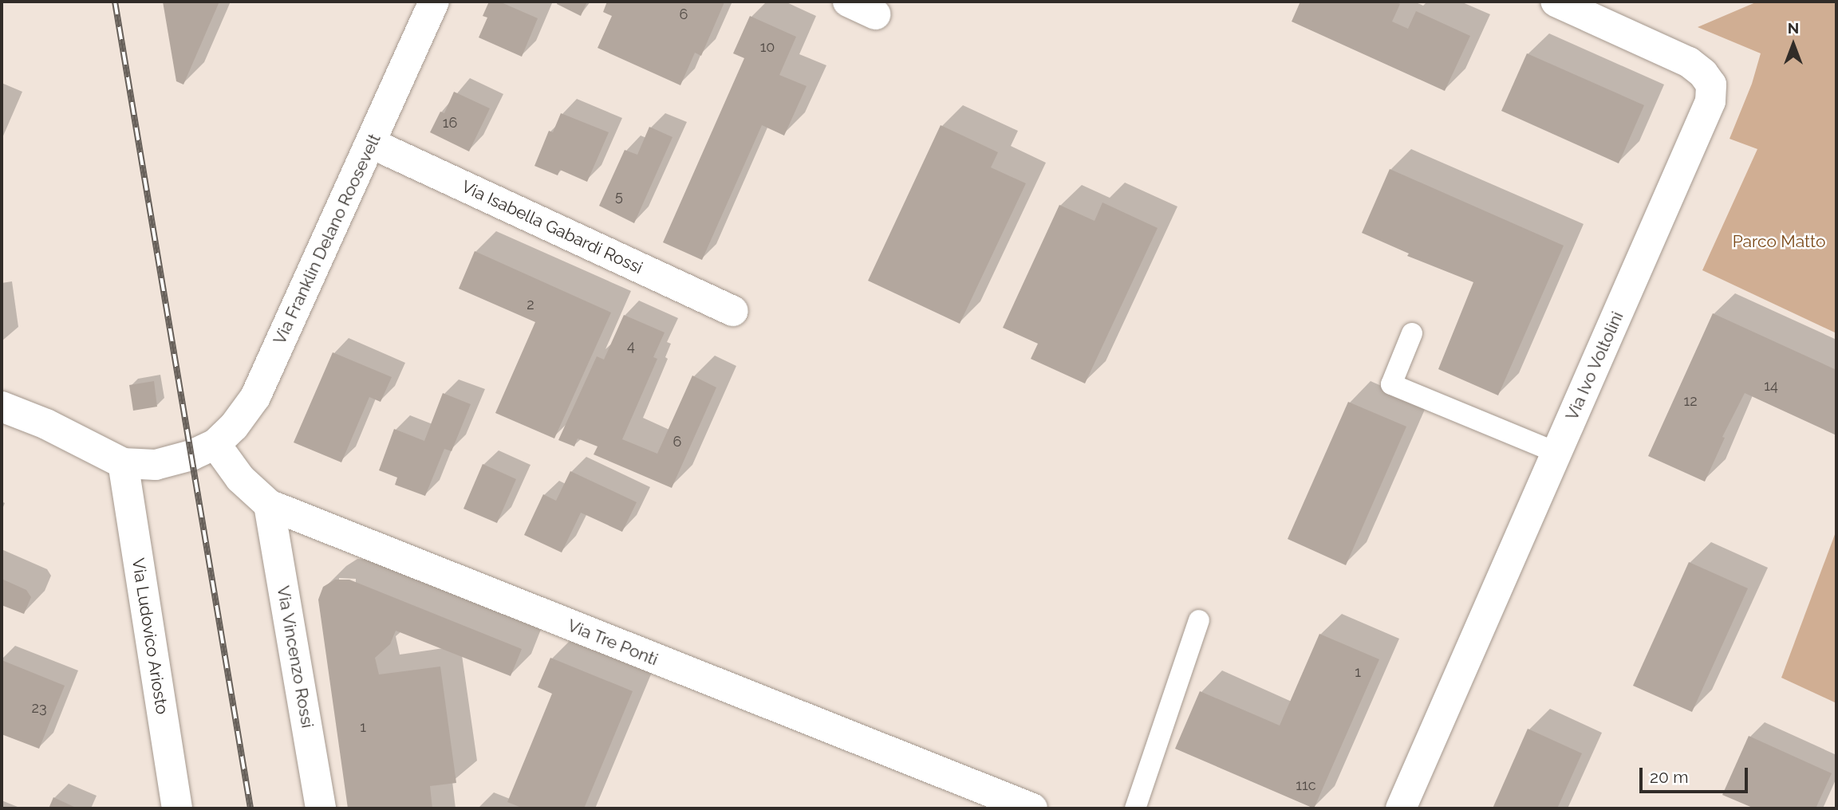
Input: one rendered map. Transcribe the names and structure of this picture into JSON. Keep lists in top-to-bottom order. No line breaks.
{"streets":{"street":["Via Isabella Gabardi Rossi","Via Franklin Delano Roosevelt","Via Ivo Voltolini","Via Ludovico Ariosto","Via Tre Ponti","Via Vincenzo Rossi"]},"crossings":[["Via Isabella Gabardi Rossi","Via Franklin Delano Roosevelt"],["Via Franklin Delano Roosevelt","Via Tre Ponti"],["Via Tre Ponti","Via Vincenzo Rossi"]],"parks":["Parco Matto"],"house_numbers":["6","10","16","5","2","4","14","12","6","1","23","1","11c"],"scale_bar":"20 m","north":"top"}
